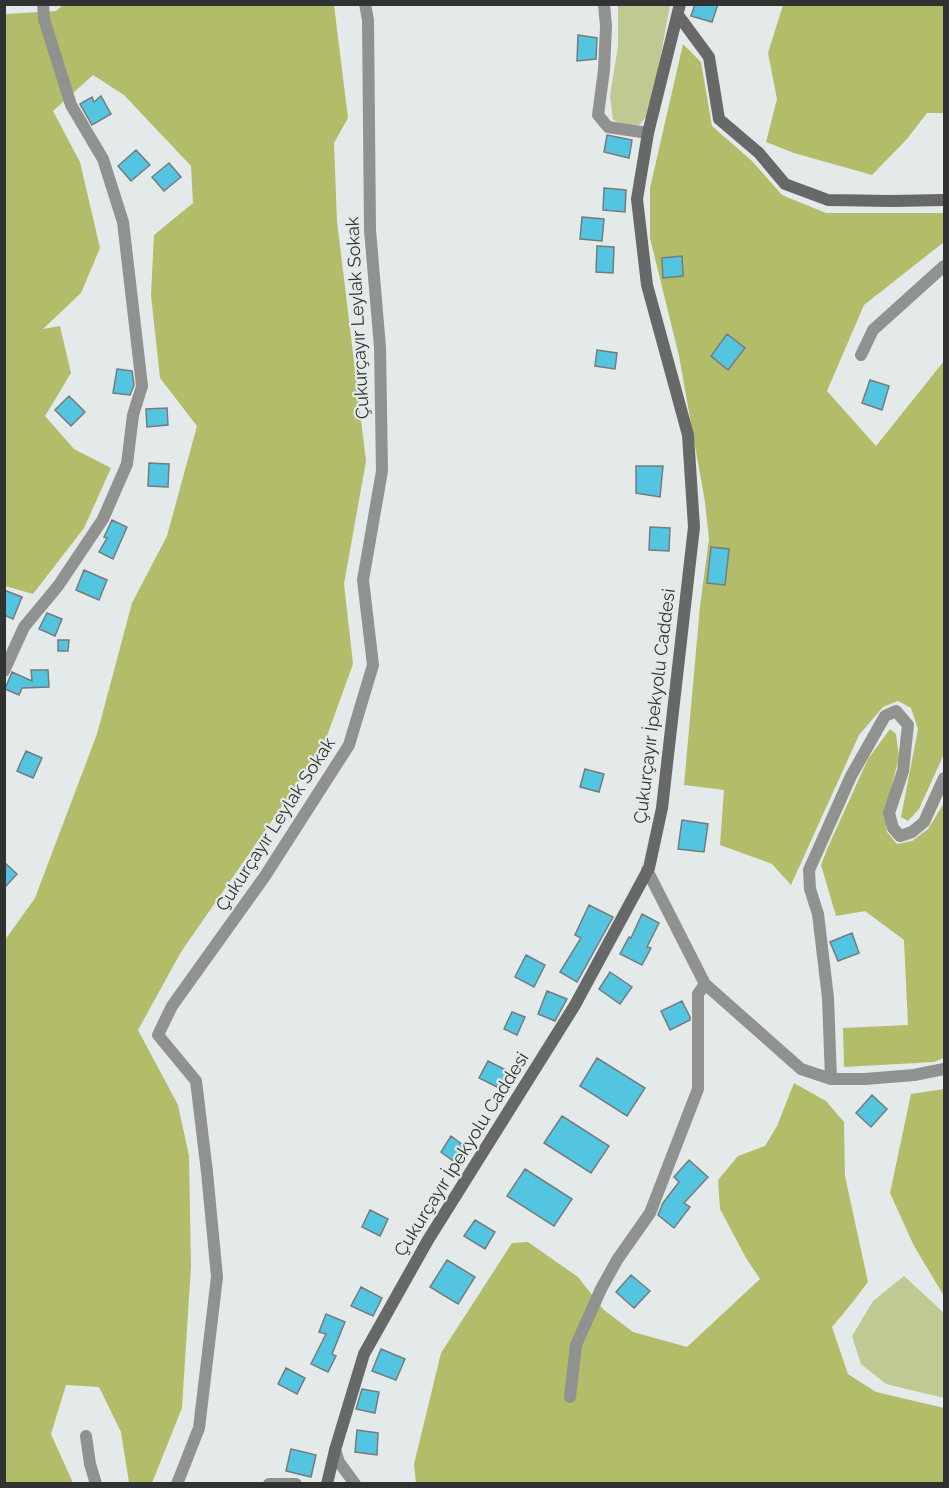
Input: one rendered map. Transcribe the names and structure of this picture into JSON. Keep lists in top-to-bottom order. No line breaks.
{"streets":{"street":["Çukurçayır Leylak Sokak","Çukurçayır İpekyolu Caddesi"]}}
